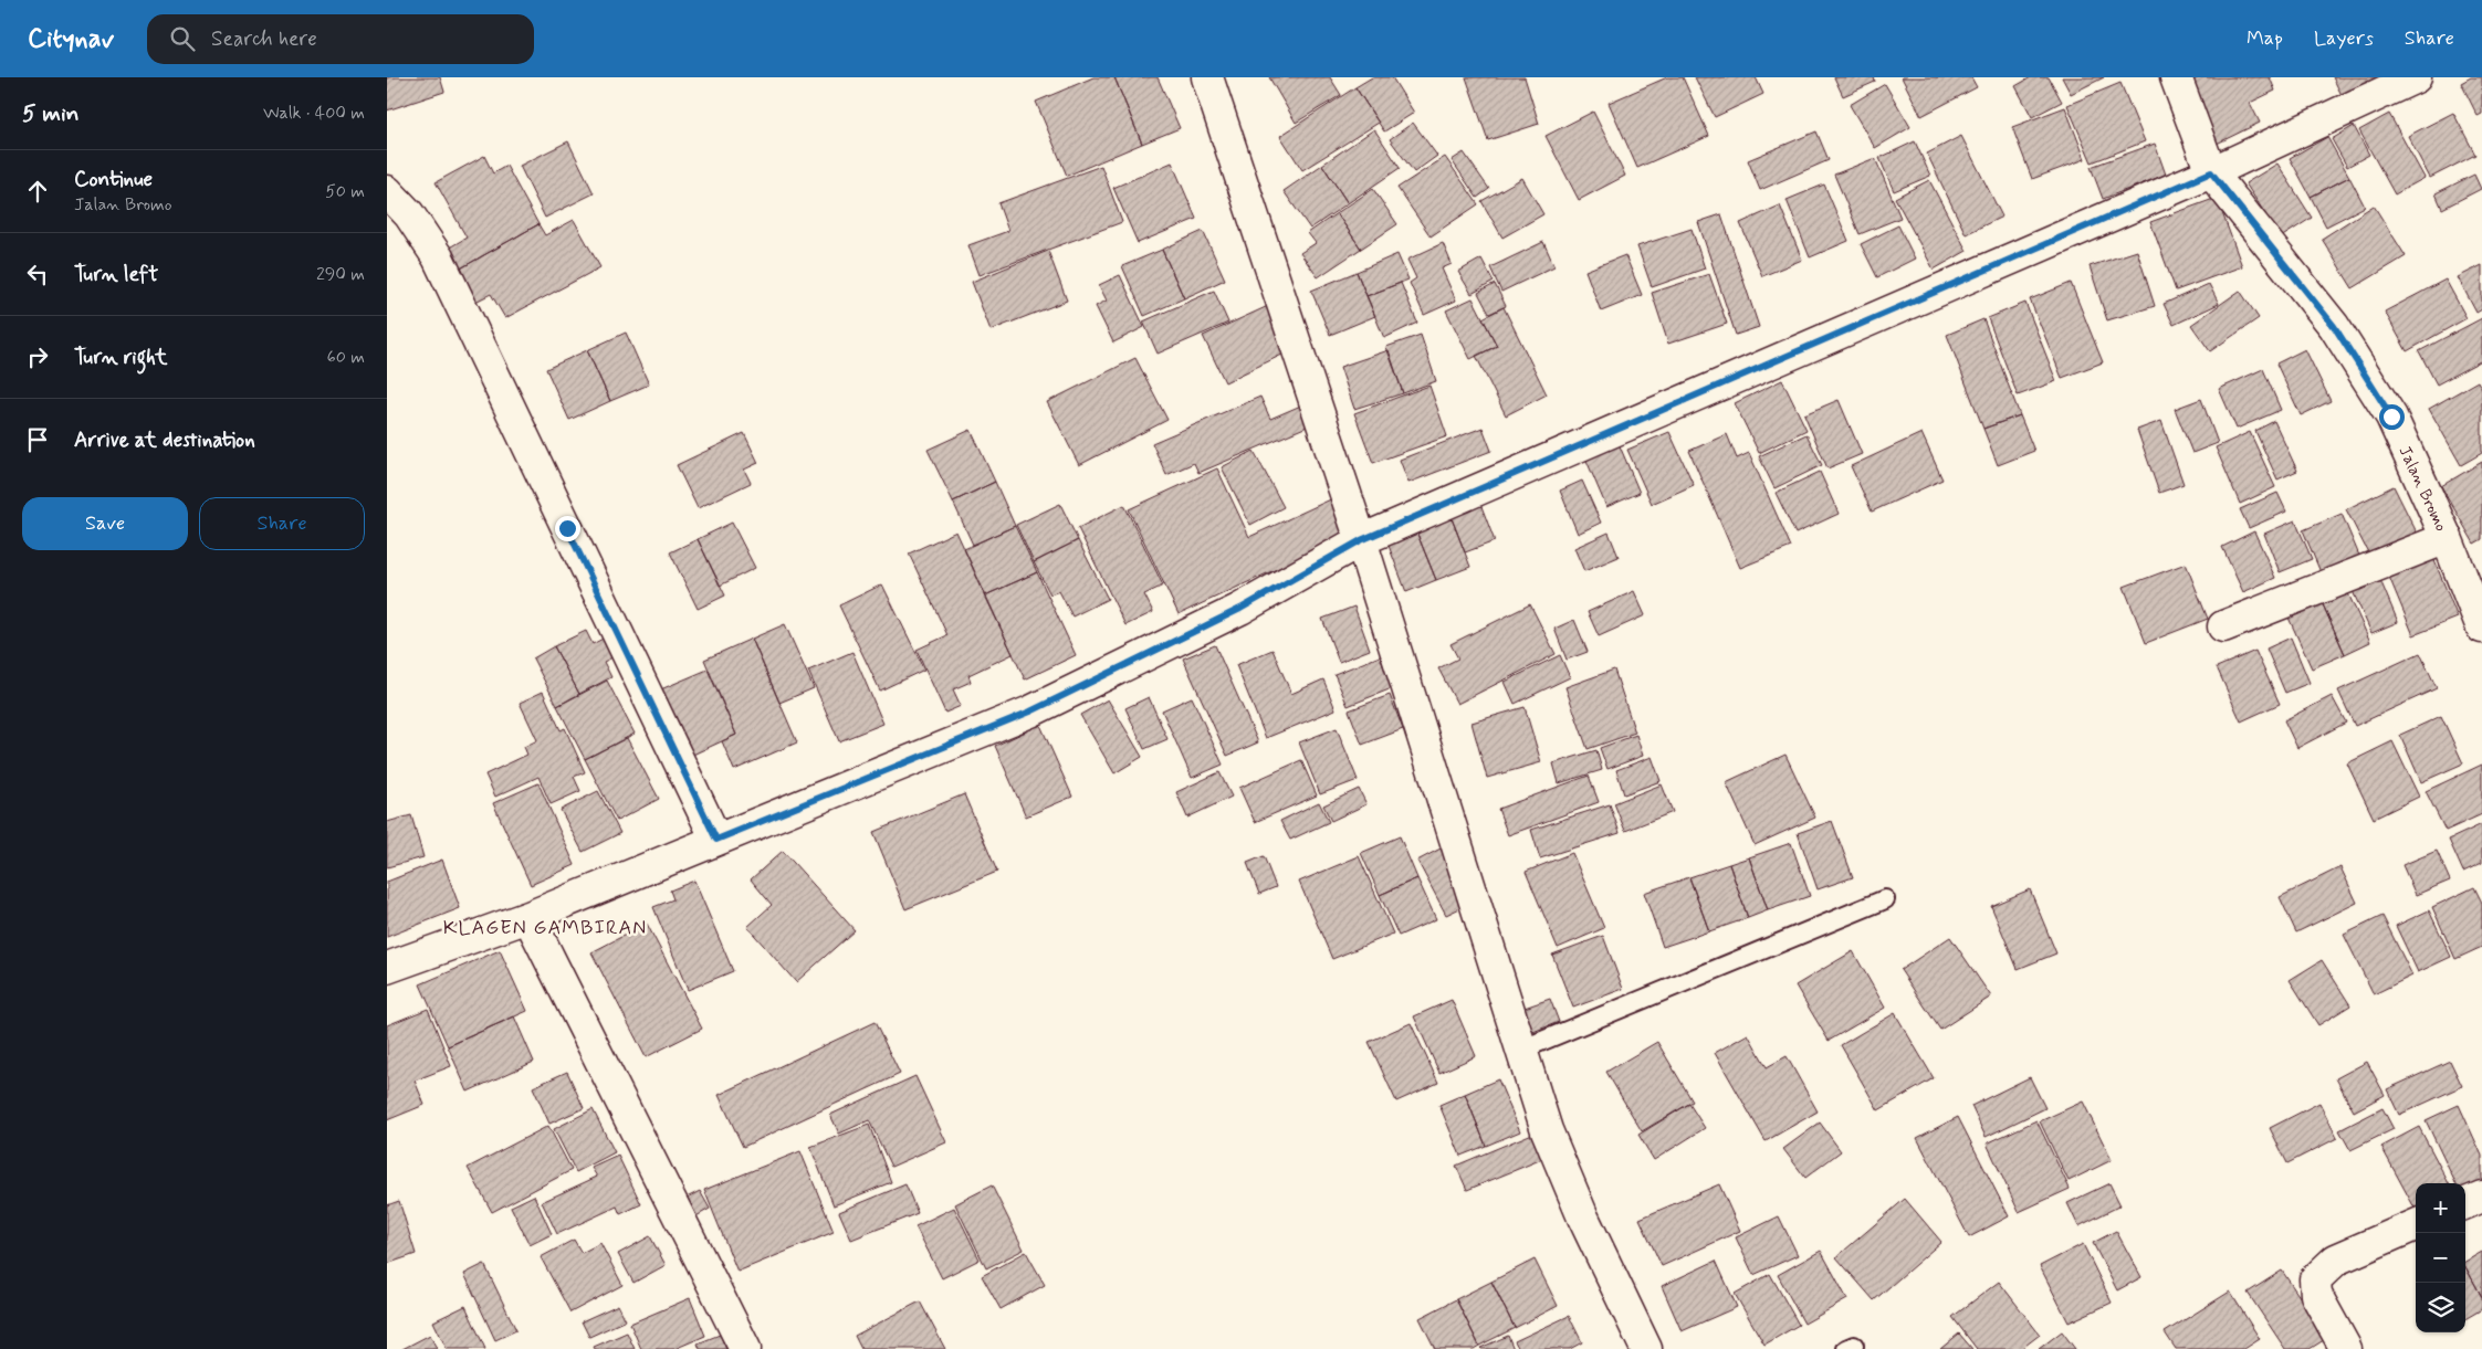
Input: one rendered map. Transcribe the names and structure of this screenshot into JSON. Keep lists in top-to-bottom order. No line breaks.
{"streets":{"street":["Jalan Bromo"]},"districts":["KLAGEN GAMBIRAN"],"page":{"header":"Citynav","search":"Search here","nav":["Map","Layers","Share"],"heading":["5 min","Walk · 400 m"],"list":[["Continue","Jalan Bromo","50 m"],["Turn left","290 m"],["Turn right","60 m"],"Arrive at destination"],"buttons":["Save","Share"],"map_buttons":["+","−"]}}
